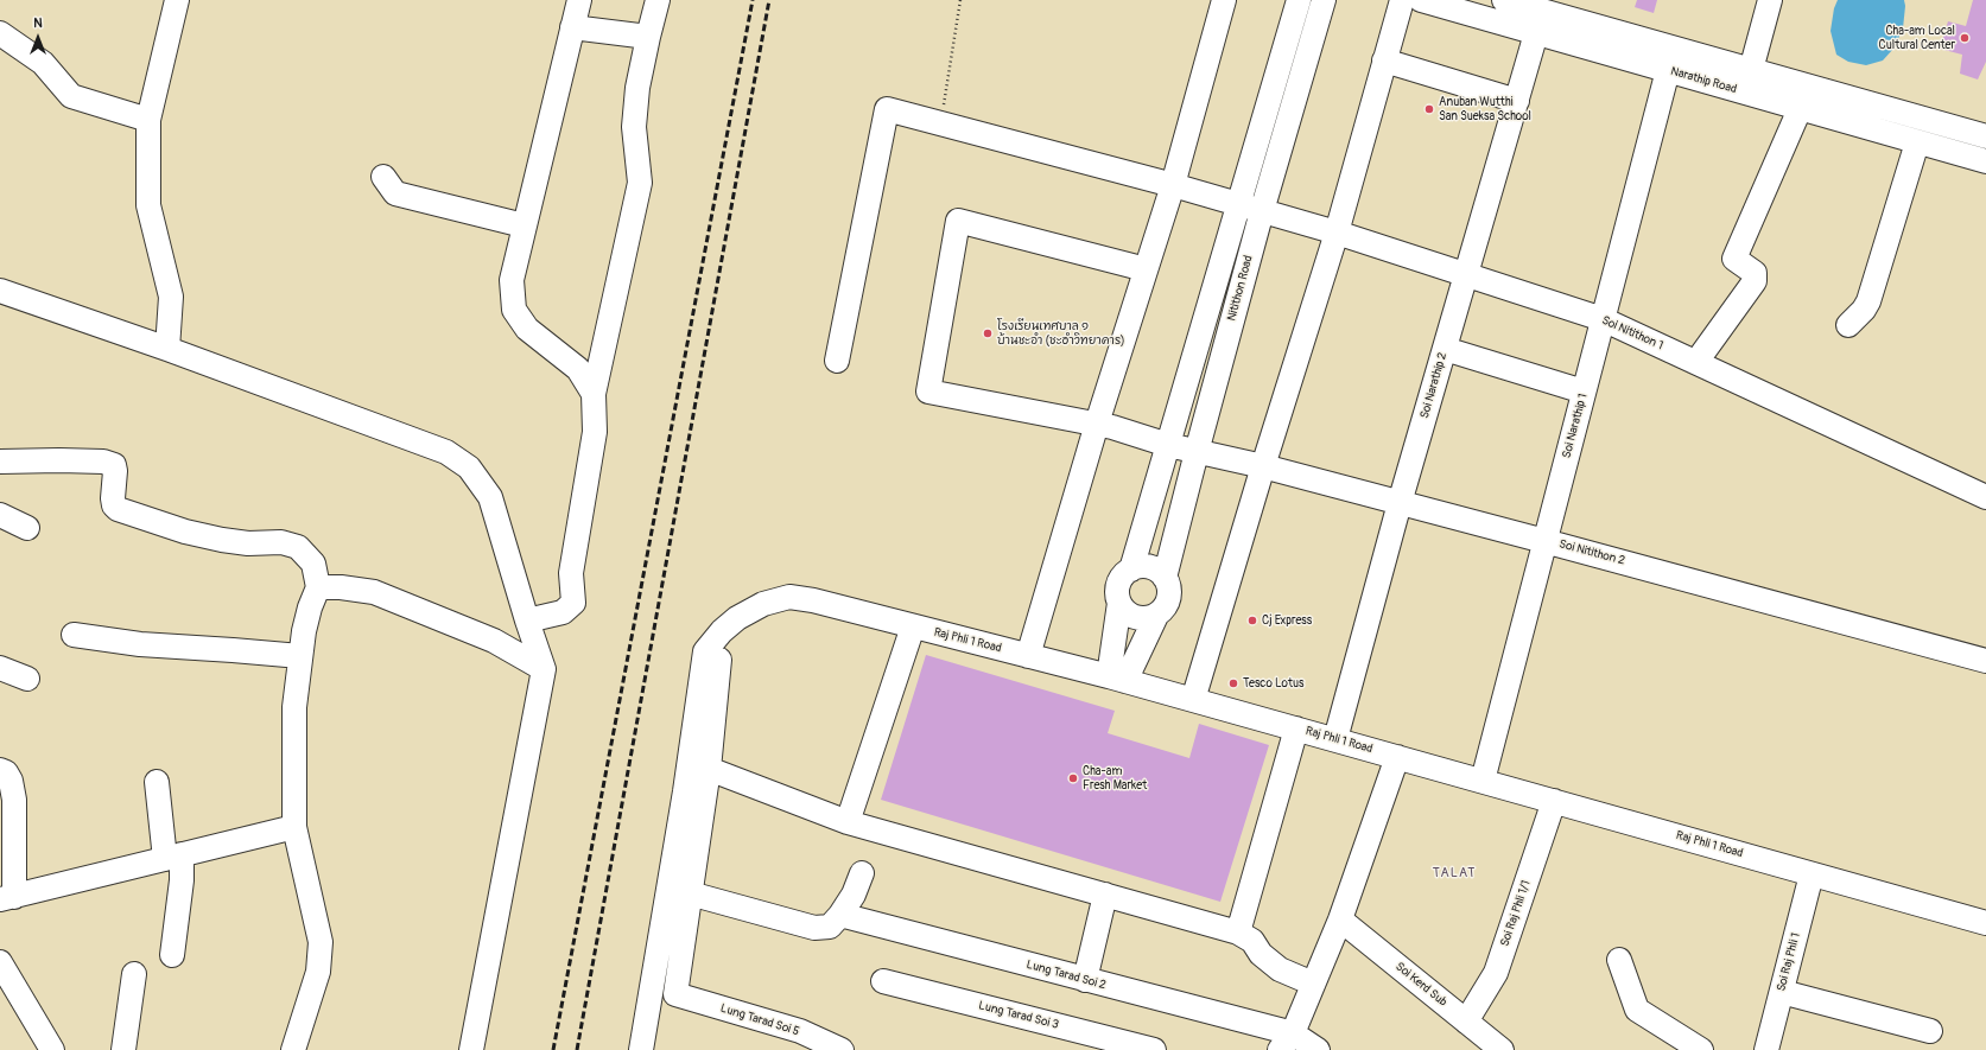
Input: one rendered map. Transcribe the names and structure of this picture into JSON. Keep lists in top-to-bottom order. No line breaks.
{"streets":{"street":["Narathip Road","Nitithon Road","Soi Nitithon 1","Soi Narathip 2","Soi Narathip 1","Soi Nitithon 2","Raj Phli 1 Road","Soi Raj Phli 1/1","Soi Raj Phli 1","Lung Tarad Soi 2","Soi Kerd Sub","Lung Tarad Soi 3","Lung Tarad Soi 5"]},"crossings":[["Narathip Road","Soi Narathip 2"],["Narathip Road","Soi Narathip 1"],["Nitithon Road","Soi Nitithon 1"],["Nitithon Road","Soi Nitithon 2"],["Soi Nitithon 1","Soi Narathip 2"],["Soi Nitithon 1","Soi Narathip 1"],["Soi Narathip 2","Soi Nitithon 2"],["Soi Narathip 2","Raj Phli 1 Road"],["Soi Narathip 1","Soi Nitithon 2"],["Soi Narathip 1","Raj Phli 1 Road"],["Raj Phli 1 Road","Soi Raj Phli 1/1"],["Raj Phli 1 Road","Soi Raj Phli 1"],["Soi Raj Phli 1/1","Soi Kerd Sub"]],"districts":["TALAT"],"places":["Cha-am Local Cultural Center","Anuban Wutthi San Sueksa School","โรงเรียนเทศบาล ๑ บ้านชะอำ (ชะอำวิทยาคาร)","Cj Express","Tesco Lotus","Cha-am Fresh Market"],"north":"top"}
